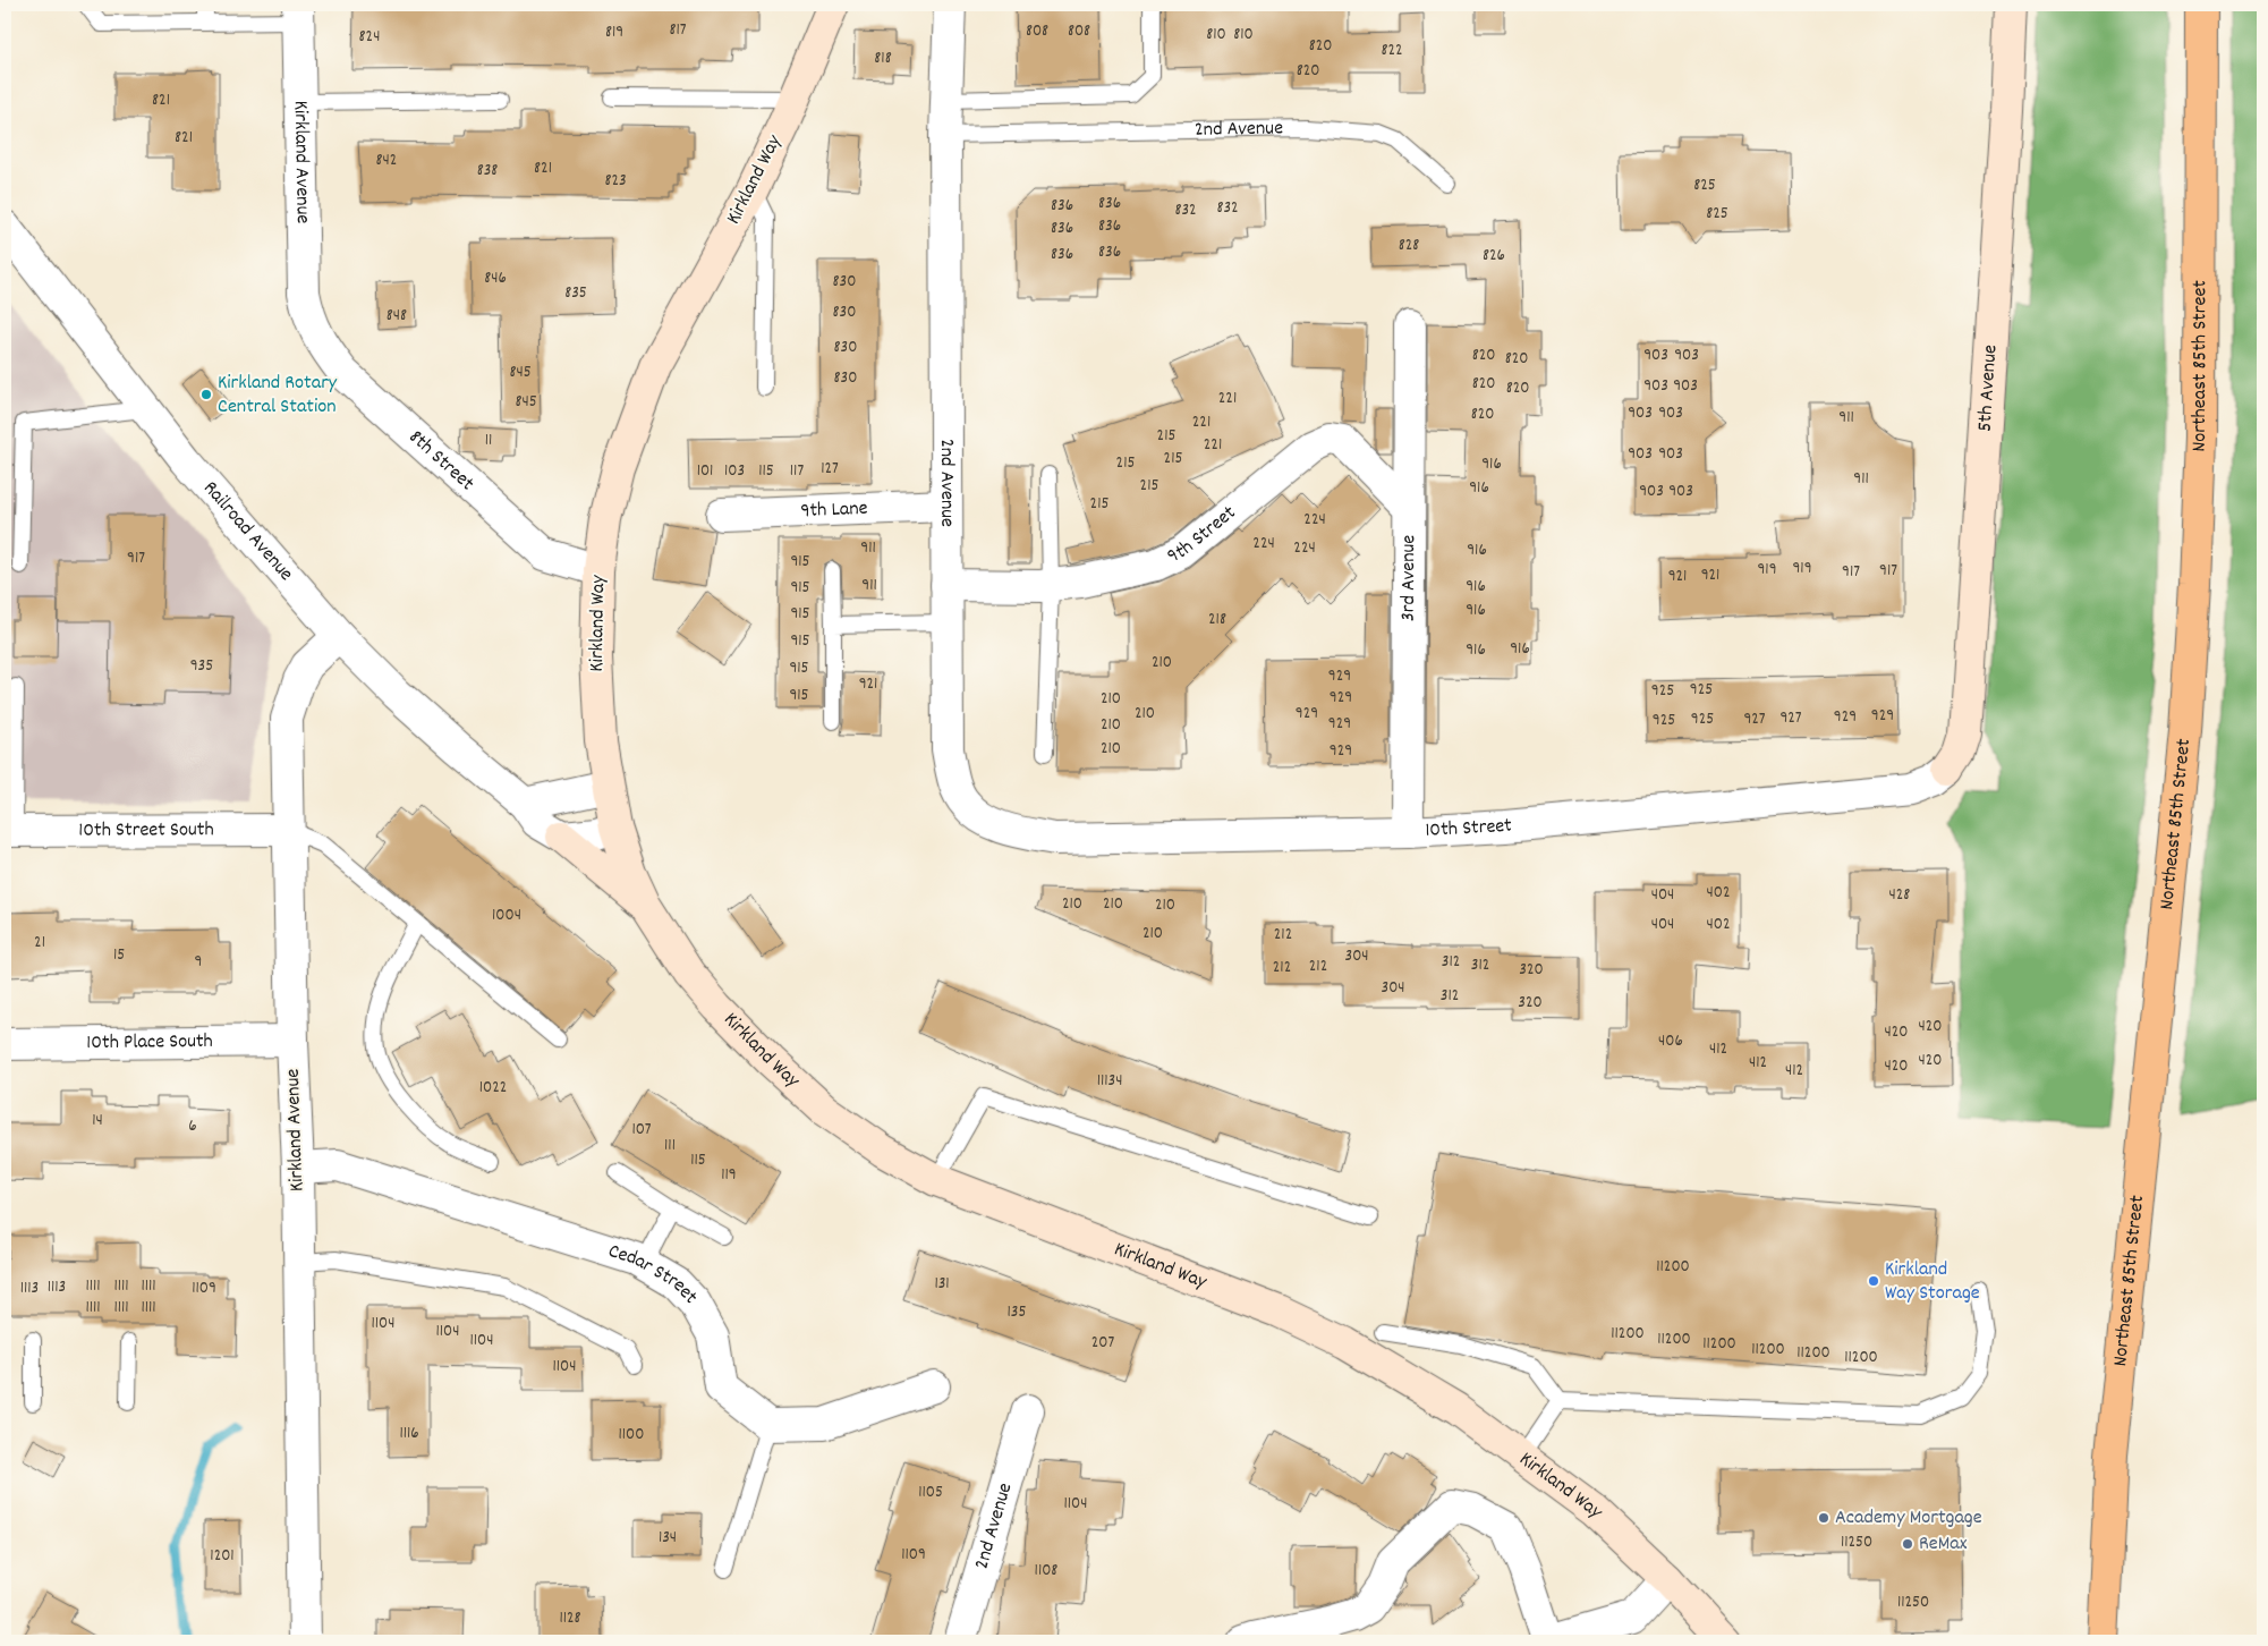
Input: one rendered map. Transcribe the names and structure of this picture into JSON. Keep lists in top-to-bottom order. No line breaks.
{"streets":{"main road":["Kirkland Way","Northeast 85th Street","5th Avenue"],"street":["2nd Avenue","Kirkland Avenue","8th Street","9th Lane","Railroad Avenue","9th Street","3rd Avenue","10th Street","10th Street South","10th Place South","Cedar Street"]},"crossings":[["2nd Avenue","9th Lane"],["2nd Avenue","9th Street"],["2nd Avenue","10th Street"],["Kirkland Avenue","8th Street"],["Kirkland Avenue","Railroad Avenue"],["Kirkland Avenue","10th Street South"],["Kirkland Avenue","10th Place South"],["Kirkland Avenue","Cedar Street"],["Kirkland Way","8th Street"],["5th Avenue","10th Street"],["9th Street","3rd Avenue"],["3rd Avenue","10th Street"]],"places":["Kirkland Rotary Central Station","Kirkland Way Storage","Academy Mortgage","ReMax"],"house_numbers":["817","808","808","819","810","810","824","820","822","818","820","821","821","842","821","838","823","825","836","836","832","832","825","836","836","828","836","836","826","846","830","835","830","848","830","820","903","903","820","845","830","820","903","903","820","221","845","903","903","820","911","221","215","11","221","903","903","215","215","916","127","101","103","115","117","911","215","916","903","903","215","224","224","911","224","916","917","915","919","919","917","917","921","921","911","916","915","916","915","218","915","916","916","210","935","915","929","921","925","925","915","929","210","210","929","929","929","927","925","927","925","929","210","210","929","402","404","428","210","210","210","1004","404","402","210","212","21","15","304","9","312","312","212","212","320","304","312","320","420","420","406","412","420","412","420","412","11134","1022","14","6","107","111","115","119","11200","131","1111","1111","1111","1113","1113","1109","1111","1111","1111","135","1104","1104","11200","11200","1104","207","11200","11200","11200","11200","1104","1116","1100","1105","1104","134","11250","1109","1201","1108","11250","1128"]}
